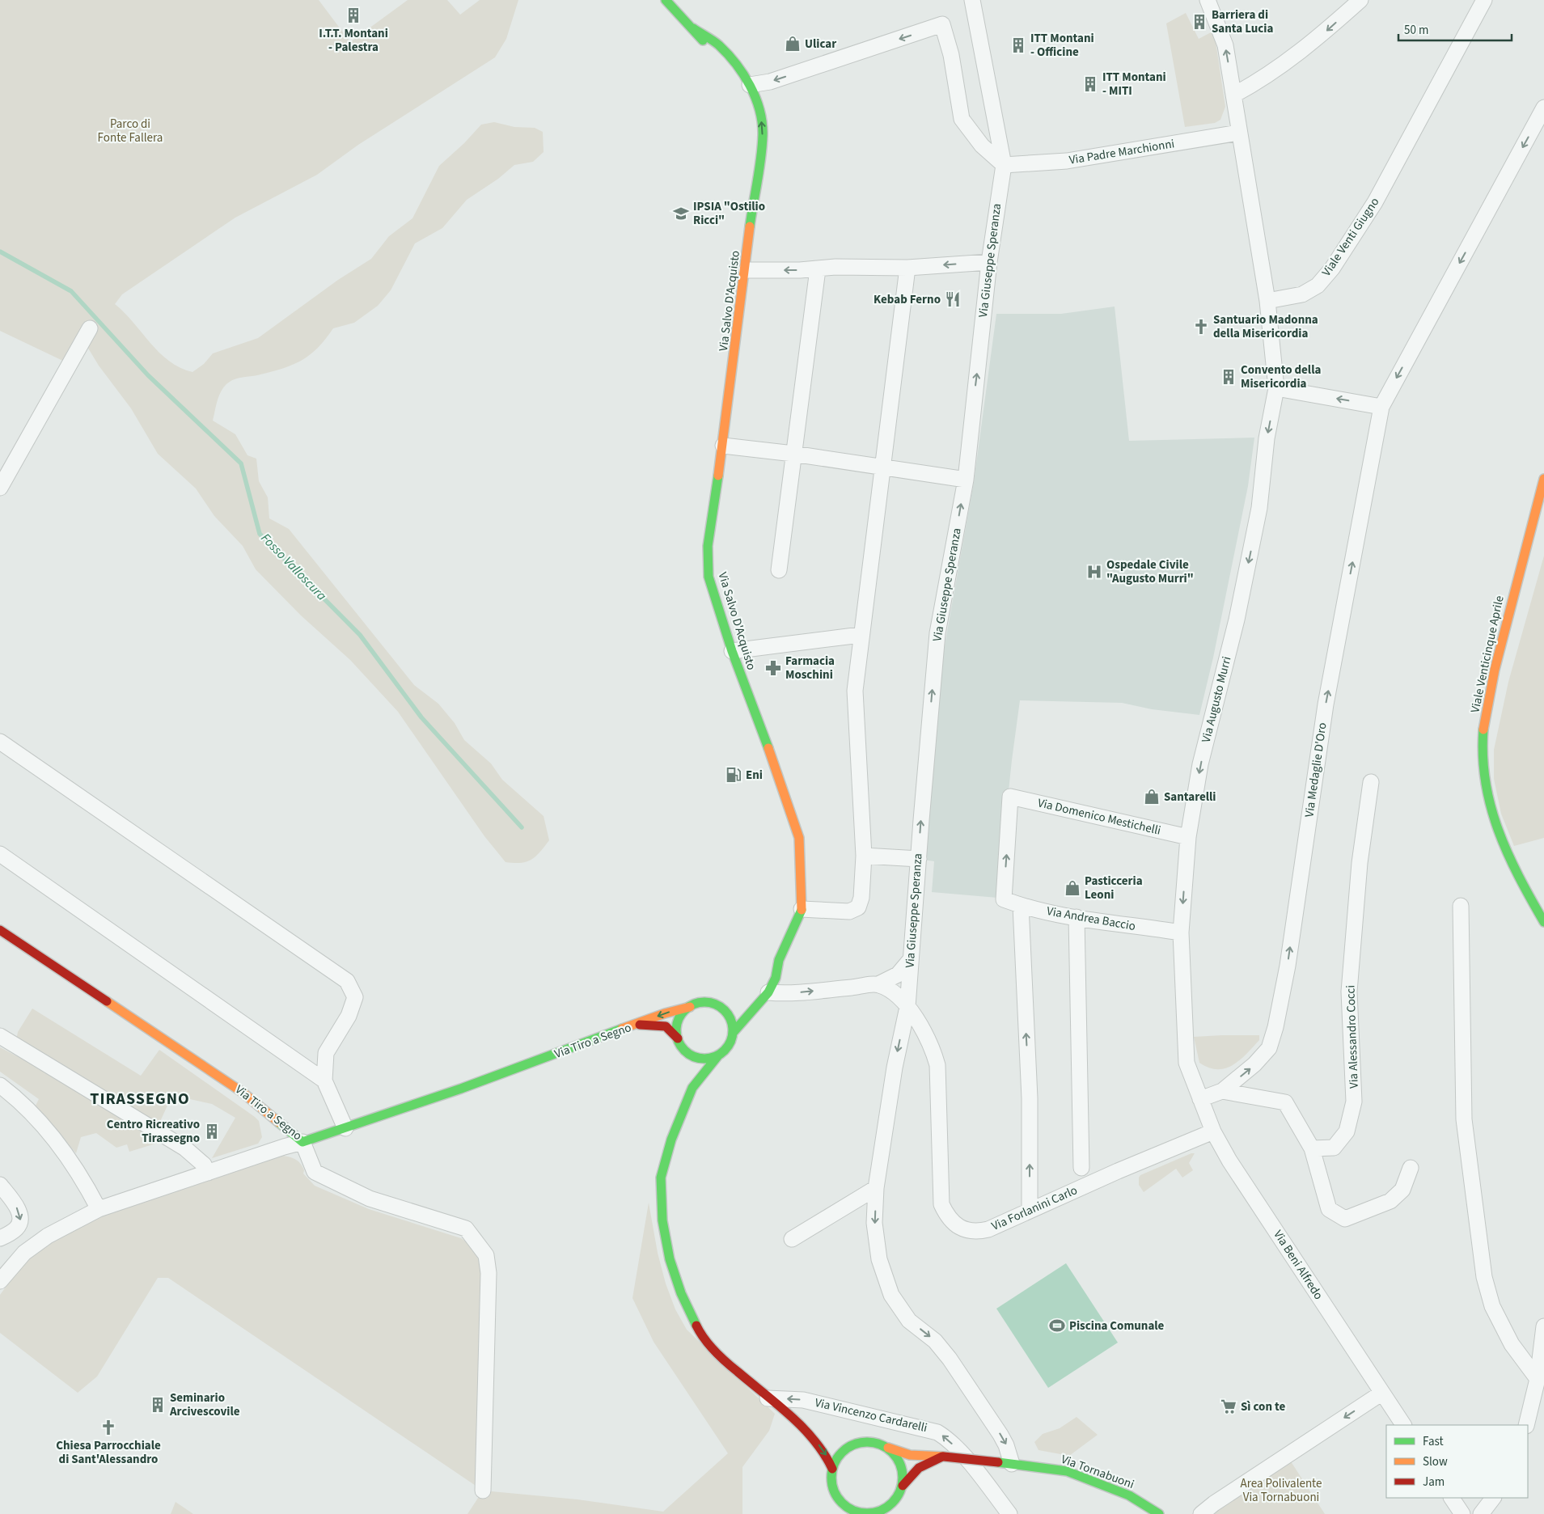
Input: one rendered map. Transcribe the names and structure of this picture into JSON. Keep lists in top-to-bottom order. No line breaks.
{"streets":{"main road":["Via Salvo D'Acquisto","Viale Venticinque Aprile","Via Tiro a Segno","Via Tornabuoni"],"street":["Via Padre Marchionni","Viale Venti Giugno","Via Giuseppe Speranza","Via Augusto Murri","Via Medaglie D'Oro","Via Domenico Mestichelli","Via Andrea Baccio","Via Alessandro Cocci","Via Forlanini Carlo","Via Beni Alfredo","Via Vincenzo Cardarelli"]},"crossings":[["Via Padre Marchionni","Via Giuseppe Speranza"],["Viale Venti Giugno","Via Augusto Murri"],["Via Giuseppe Speranza","Via Forlanini Carlo"],["Via Giuseppe Speranza","Via Tornabuoni"],["Via Augusto Murri","Via Medaglie D'Oro"],["Via Augusto Murri","Via Domenico Mestichelli"],["Via Augusto Murri","Via Andrea Baccio"],["Via Augusto Murri","Via Beni Alfredo"],["Via Medaglie D'Oro","Via Beni Alfredo"],["Via Domenico Mestichelli","Via Andrea Baccio"],["Via Forlanini Carlo","Via Beni Alfredo"]],"one_way":["Via Augusto Murri","Via Vincenzo Cardarelli"],"districts":["TIRASSEGNO"],"water":["Fosso Valloscura"],"parks":["Parco di Fonte Fallera","Area Polivalente Via Tornabuoni"],"places":{"building":["I.T.T. Montani - Palestra","Barriera di Santa Lucia","ITT Montani - Officine","ITT Montani - MITI","Convento della Misericordia","Centro Ricreativo Tirassegno","Seminario Arcivescovile"],"shop":["Ulicar","Santarelli","Pasticceria Leoni"],"school or university":["IPSIA \"Ostilio Ricci\""],"restaurant":["Kebab Ferno"],"church":["Santuario Madonna della Misericordia","Chiesa Parrocchiale di Sant'Alessandro"],"hospital":["Ospedale Civile \"Augusto Murri\""],"pharmacy":["Farmacia Moschini"],"fuel station":["Eni"],"sports":["Piscina Comunale"],"supermarket":["Sì con te"]},"legend":["Fast","Slow","Jam"],"scale_bar":"50 m"}
